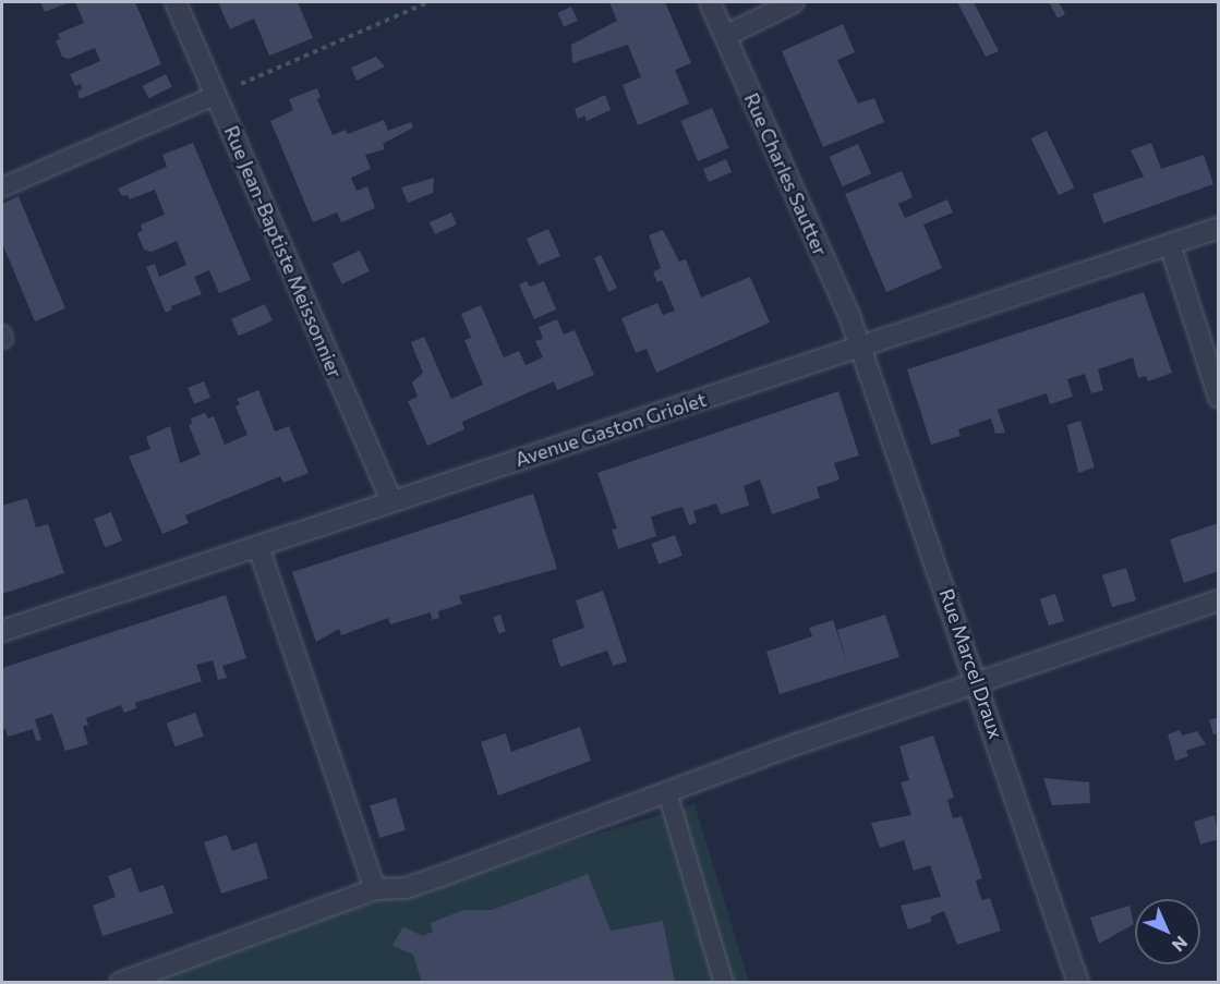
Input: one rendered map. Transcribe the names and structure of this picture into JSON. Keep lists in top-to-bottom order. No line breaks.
{"streets":{"street":["Rue Charles Sautter","Rue Jean-Baptiste Meissonnier","Avenue Gaston Griolet","Rue Marcel Draux"]},"crossings":[["Rue Charles Sautter","Avenue Gaston Griolet"],["Rue Charles Sautter","Rue Marcel Draux"],["Rue Jean-Baptiste Meissonnier","Avenue Gaston Griolet"],["Avenue Gaston Griolet","Rue Marcel Draux"]],"north":"bottom right"}
